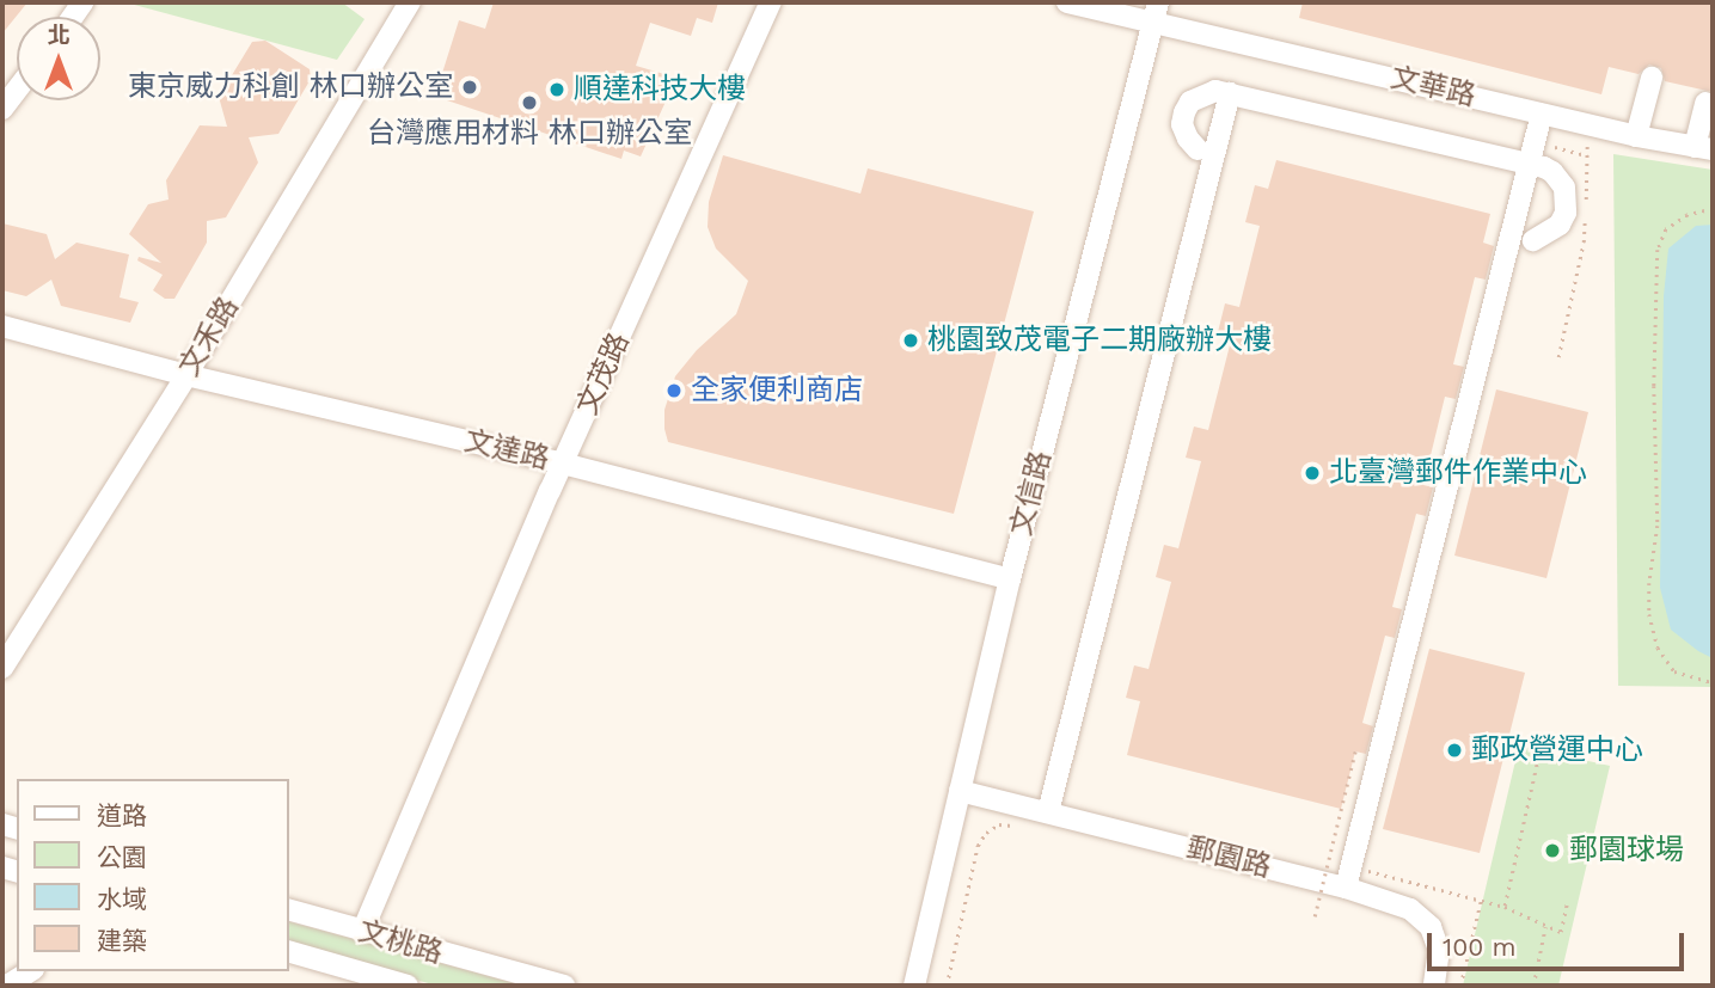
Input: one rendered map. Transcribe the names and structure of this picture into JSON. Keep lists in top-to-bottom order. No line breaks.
{"streets":{"street":["文華路","文禾路","文茂路","文達路","文信路","郵園路","文桃路"]},"crossings":[["文華路","文信路"],["文禾路","文達路"],["文茂路","文達路"],["文茂路","文桃路"],["文達路","文信路"],["文信路","郵園路"]],"places":["東京威力科創 林口辦公室","順達科技大樓","台灣應用材料 林口辦公室","桃園致茂電子二期廠辦大樓","全家便利商店","北臺灣郵件作業中心","郵政營運中心","郵園球場"],"legend":["道路","公園","水域","建築"],"scale_bar":"100 m","north":"top"}
